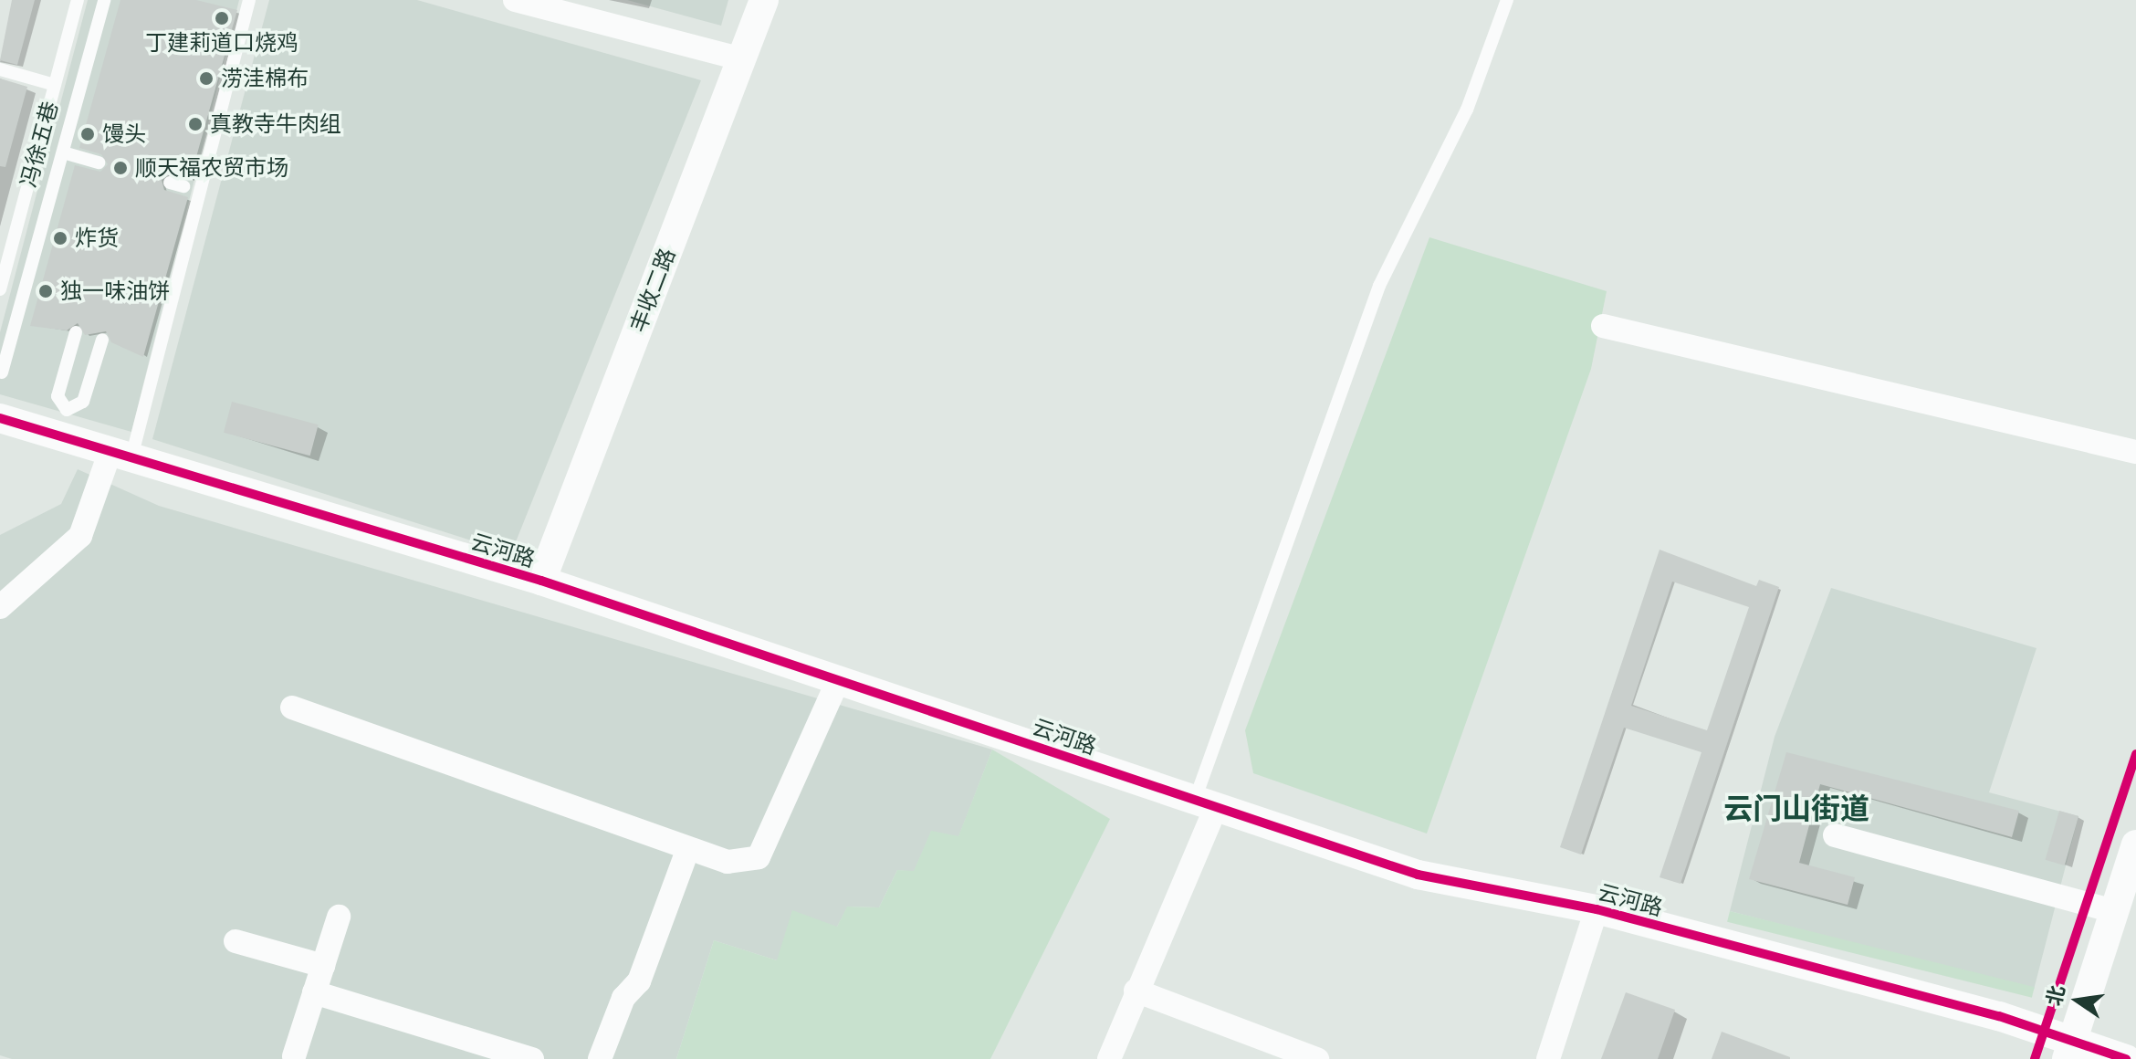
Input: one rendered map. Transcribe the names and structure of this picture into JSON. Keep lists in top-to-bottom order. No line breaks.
{"streets":{"street":["丰收二路","云河路"],"lane":["冯徐五巷"]},"crossings":[["丰收二路","云河路"]],"districts":["云门山街道"],"places":["丁建莉道口烧鸡","涝洼棉布","真教寺牛肉组","馒头","顺天福农贸市场","炸货","独一味油饼"],"north":"left"}
